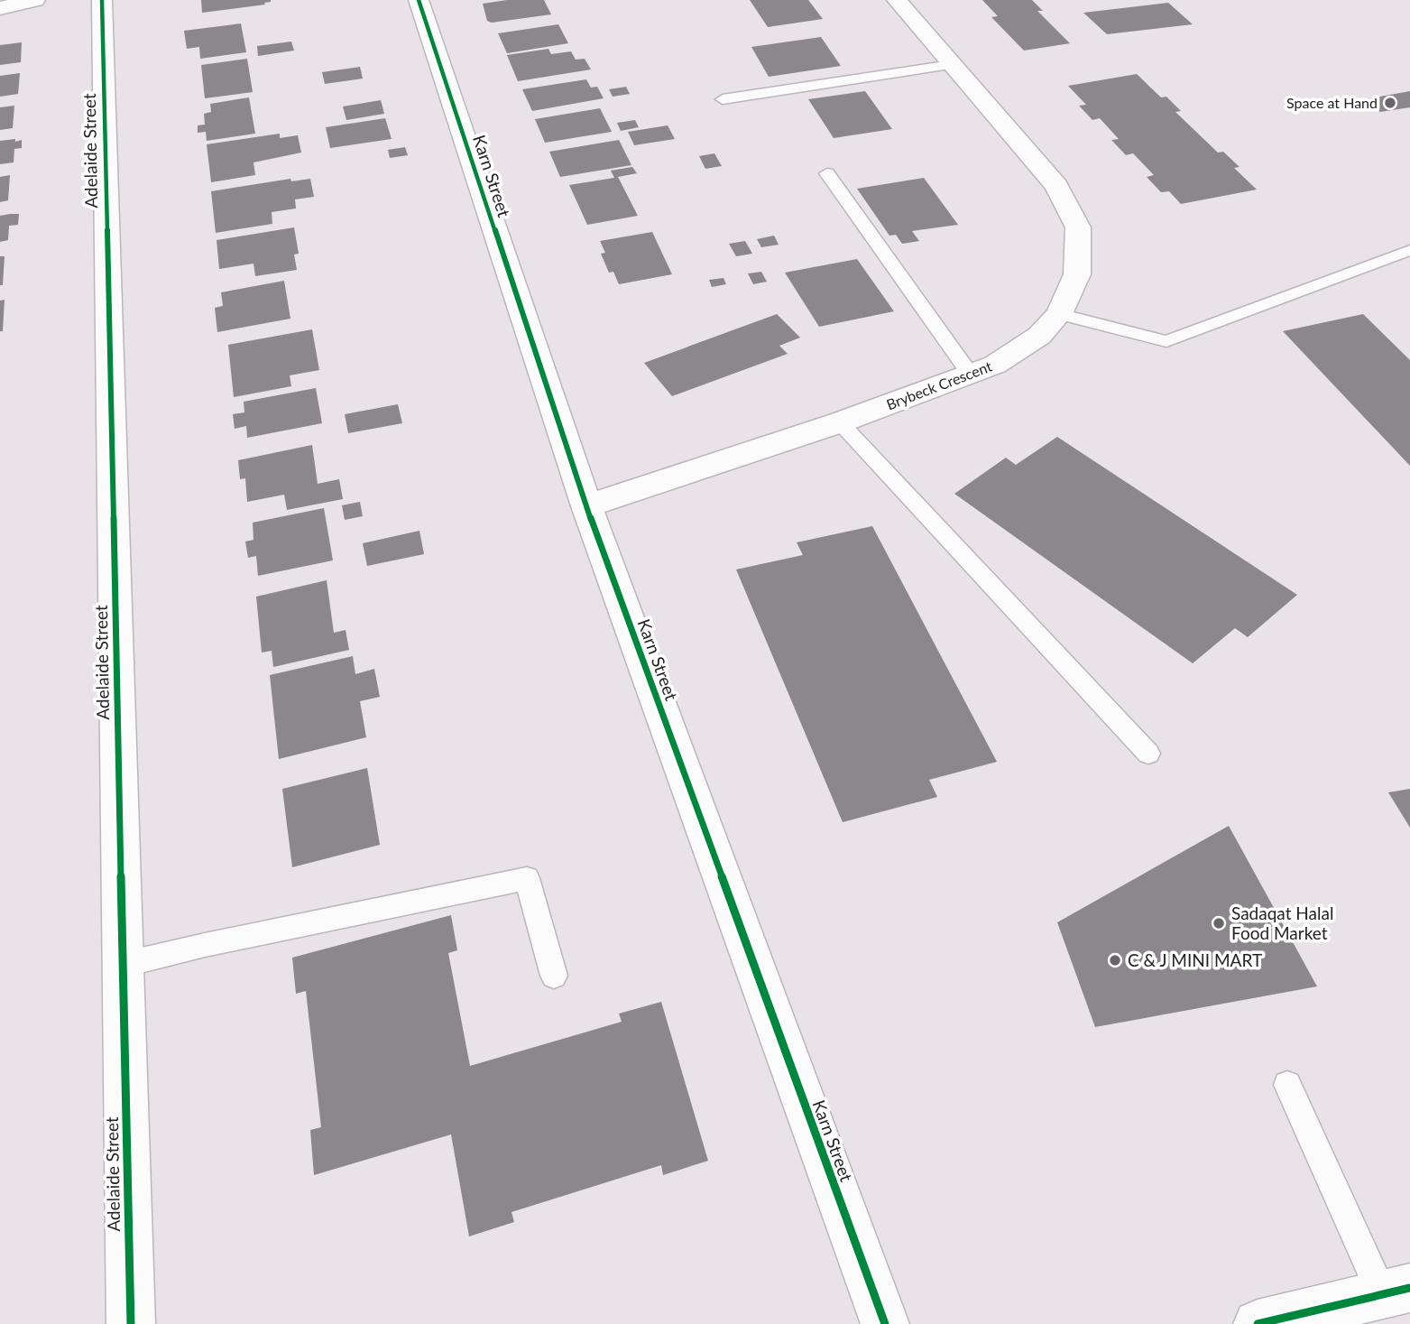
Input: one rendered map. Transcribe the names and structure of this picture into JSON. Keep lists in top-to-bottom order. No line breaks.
{"streets":{"street":["Adelaide Street","Karn Street","Brybeck Crescent"]},"crossings":[["Karn Street","Brybeck Crescent"]],"places":["Space at Hand","Sadaqat Halal Food Market","C & J MINI MART"]}
